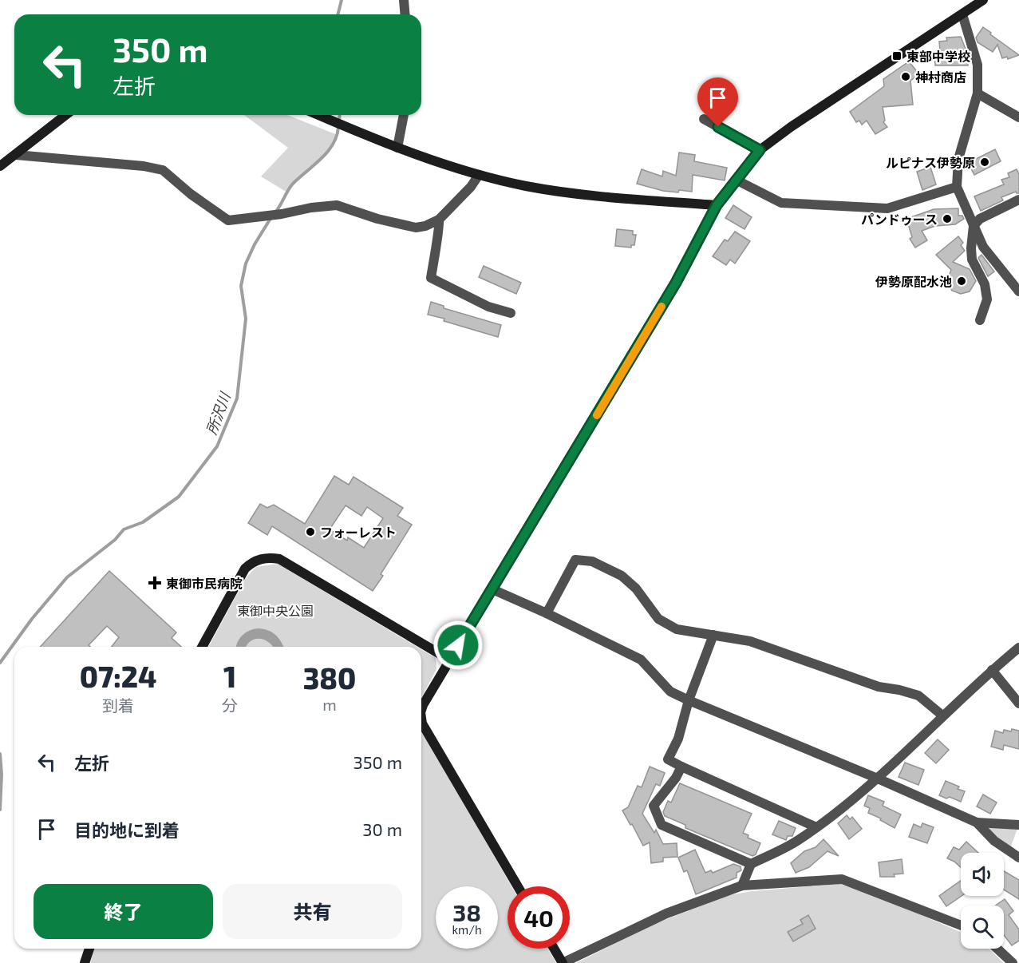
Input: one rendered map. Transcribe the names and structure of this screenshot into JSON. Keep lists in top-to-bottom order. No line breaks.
{"water":["所沢川"],"parks":["東御中央公園"],"places":{"transit":["東部中学校"],"other":["神村商店","ルピナス伊勢原","パンドゥース","伊勢原配水池","フォーレスト"],"health":["東御市民病院"]},"page":{"turn":["350 m","左折"],"eta":["07:24","到着","1","分","380","m"],"list":[{"name":"左折","value":"350 m"},{"name":"目的地に到着","value":"30 m"}],"buttons":["終了","共有"],"speed":"38 km/h","limit":"40"}}
